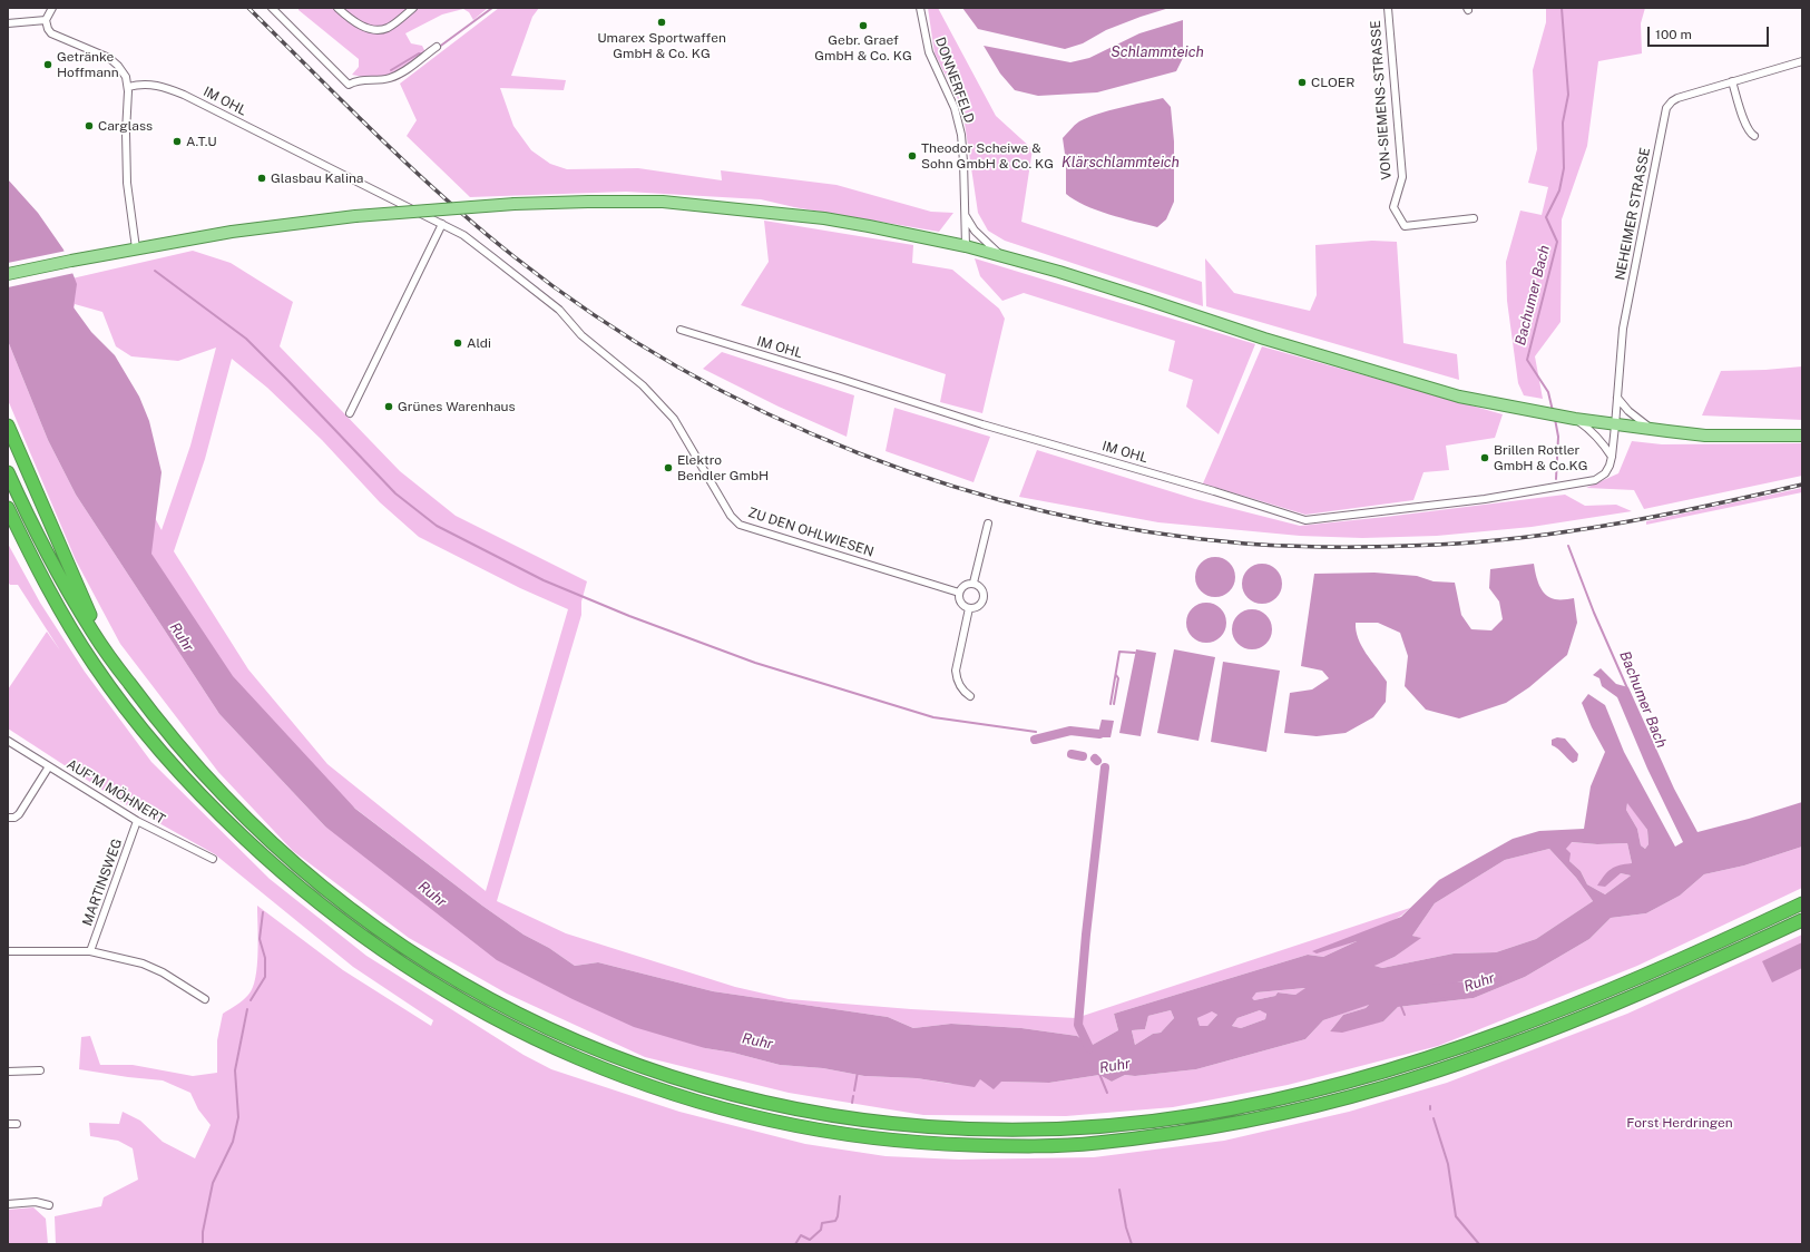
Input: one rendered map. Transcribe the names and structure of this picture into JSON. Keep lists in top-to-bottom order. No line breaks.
{"streets":{"street":["DONNERFELD","VON-SIEMENS-STRASSE","IM OHL","NEHEIMER STRASSE","ZU DEN OHLWIESEN","AUF'M MÖHNERT","MARTINSWEG"]},"crossings":[["IM OHL","NEHEIMER STRASSE"],["IM OHL","ZU DEN OHLWIESEN"],["AUF'M MÖHNERT","MARTINSWEG"]],"water":["Schlammteich","Klärschlammteich","Bachumer Bach","Ruhr"],"parks":["Forst Herdringen"],"places":["Umarex Sportwaffen GmbH & Co. KG","Gebr. Graef GmbH & Co. KG","Getränke Hoffmann","CLOER","Carglass","A.T.U","Theodor Scheiwe & Sohn GmbH & Co. KG","Glasbau Kalina","Aldi","Grünes Warenhaus","Brillen Rottler GmbH & Co.KG","Elektro Bendler GmbH"],"scale_bar":"100 m"}
